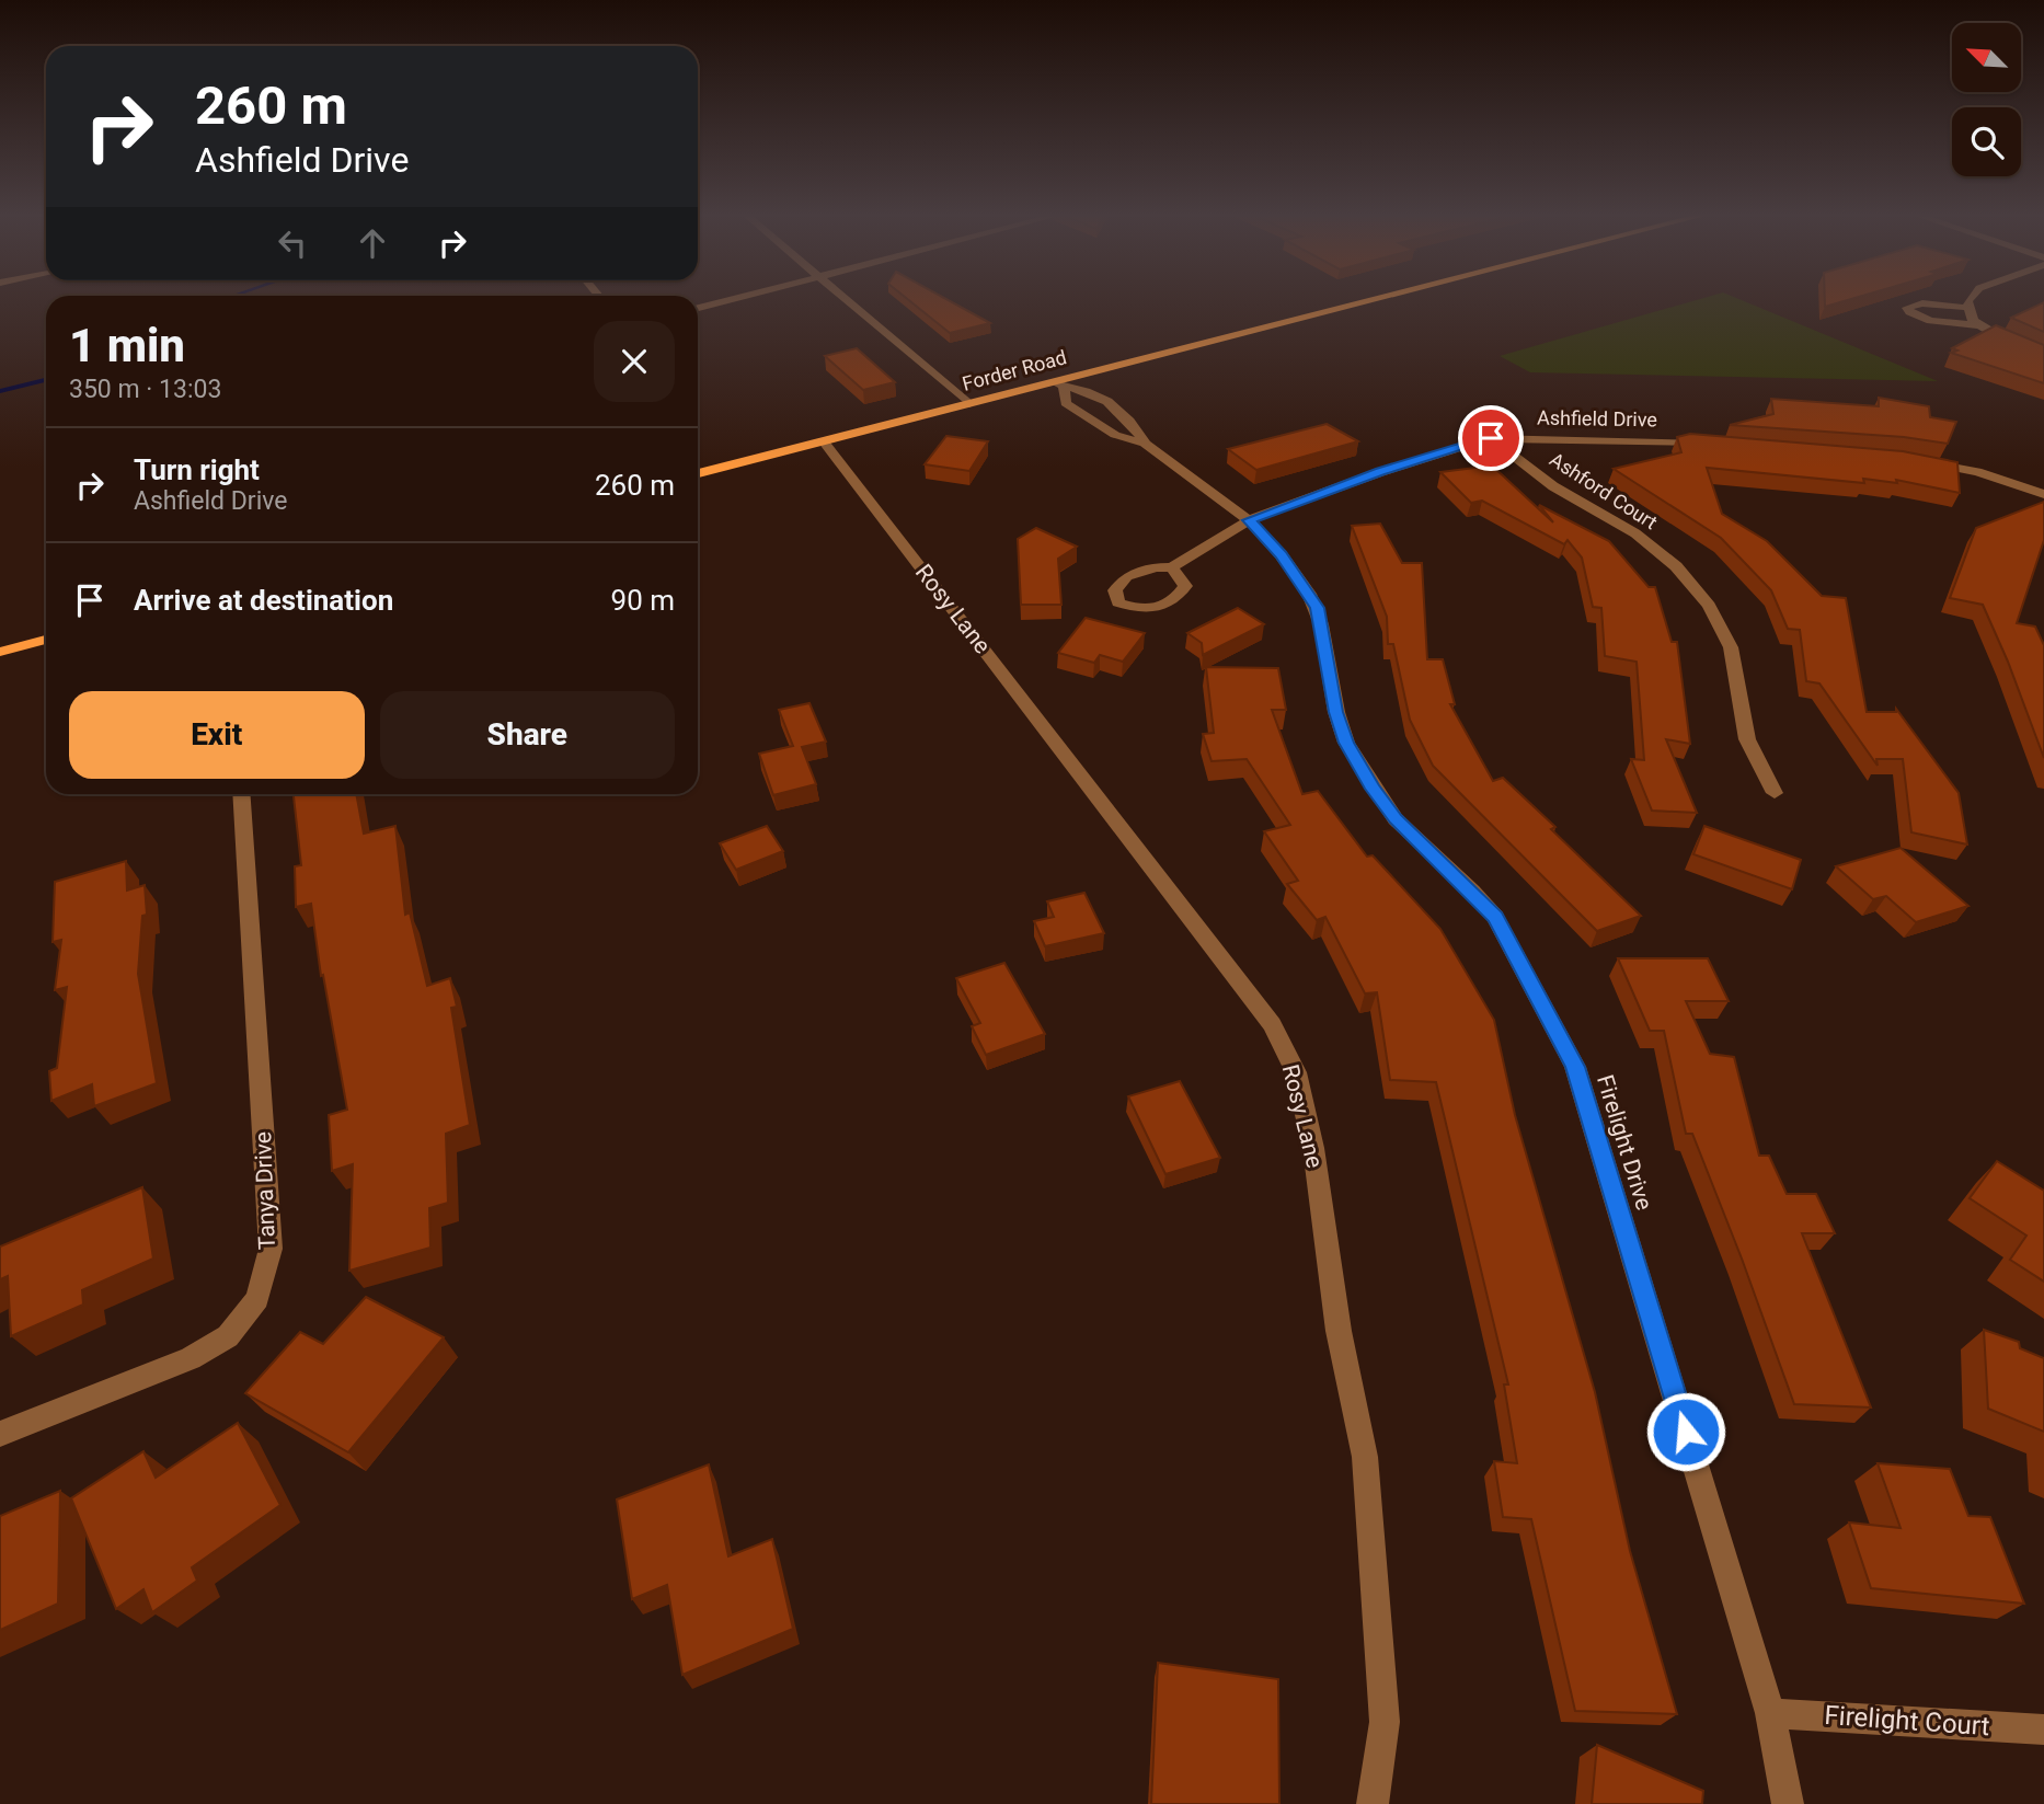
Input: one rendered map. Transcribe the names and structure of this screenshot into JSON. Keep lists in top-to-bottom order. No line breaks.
{"streets":{"main road":["Forder Road"],"street":["Ashfield Drive","Ashford Court","Rosy Lane","Firelight Drive","Tanya Drive","Firelight Court"]},"crossings":[["Forder Road","Rosy Lane"],["Forder Road","Firelight Drive"],["Ashfield Drive","Ashford Court"],["Ashfield Drive","Firelight Drive"],["Firelight Drive","Firelight Court"]],"north":"top left","page":{"turn":["260 m","Ashfield Drive"],"heading":["1 min","350 m · 13:03"],"list":[{"name":"Turn right","note":"Ashfield Drive","value":"260 m"},{"name":"Arrive at destination","value":"90 m"}],"buttons":["Exit","Share"]}}
